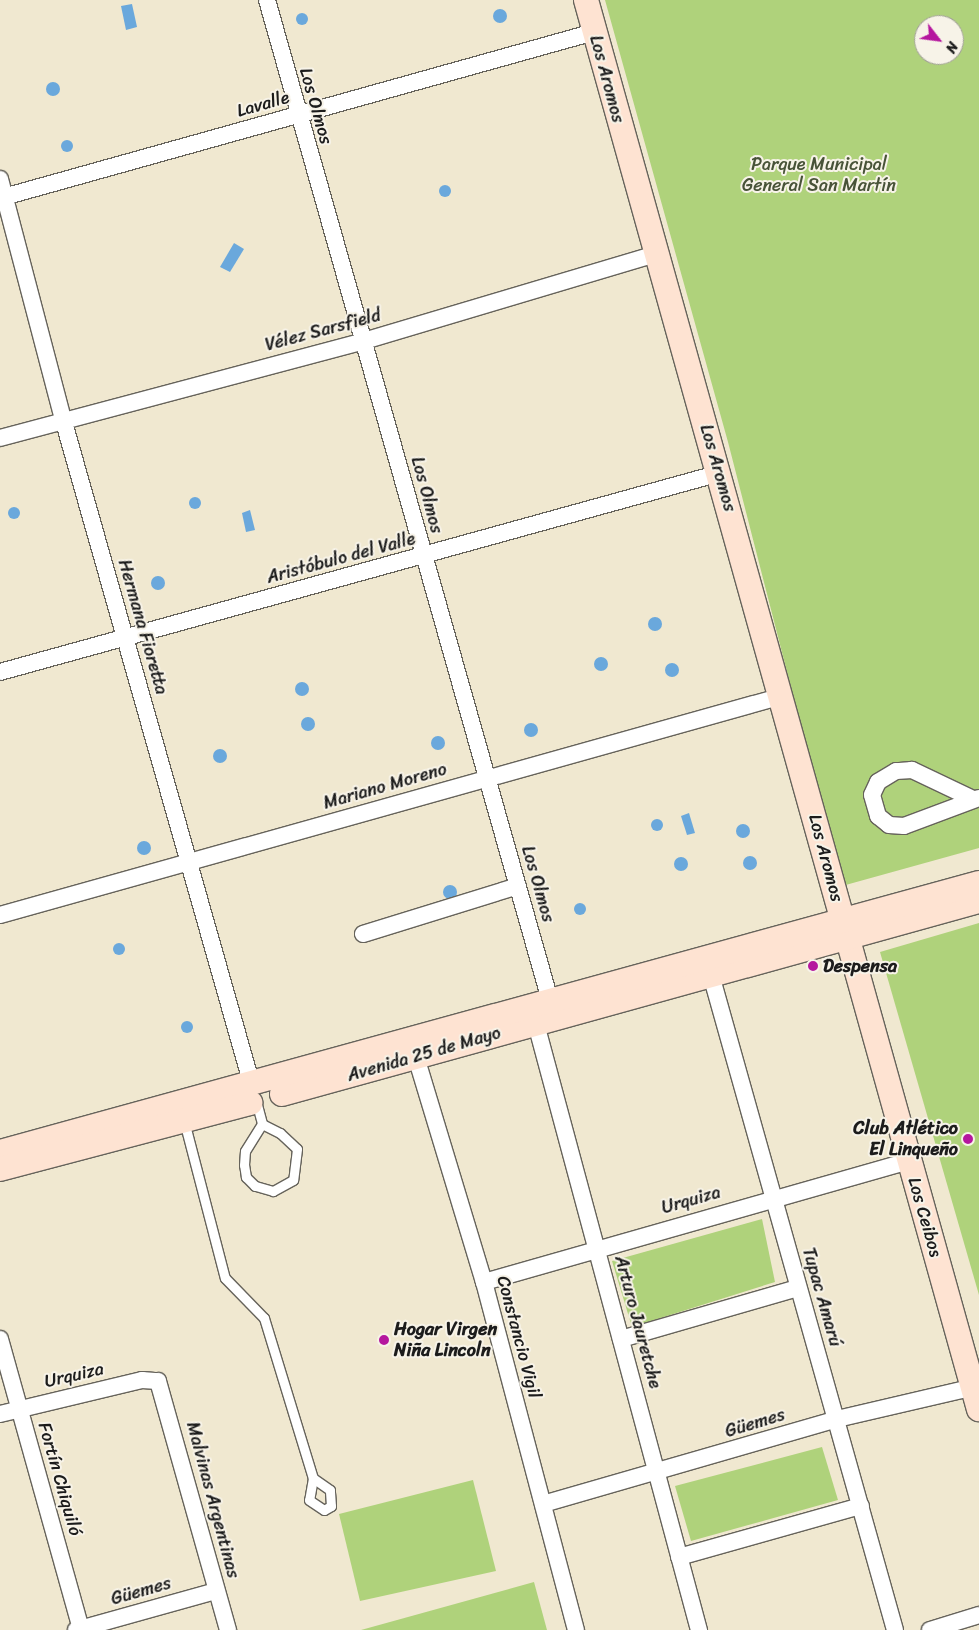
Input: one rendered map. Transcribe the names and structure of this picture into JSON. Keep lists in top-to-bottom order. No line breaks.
{"streets":{"main road":["Los Aromos","Avenida 25 de Mayo","Los Ceibos"],"street":["Lavalle","Los Olmos","Vélez Sarsfield","Aristóbulo del Valle","Hermana Fioretta","Mariano Moreno","Urquiza","Tupac Amarú","Arturo Jauretche","Constancio Vigil","Güemes","Fortín Chiquiló","Malvinas Argentinas"]},"crossings":[["Los Aromos","Lavalle"],["Los Aromos","Vélez Sarsfield"],["Los Aromos","Aristóbulo del Valle"],["Los Aromos","Mariano Moreno"],["Los Aromos","Avenida 25 de Mayo"],["Los Aromos","Los Ceibos"],["Lavalle","Los Olmos"],["Lavalle","Hermana Fioretta"],["Los Olmos","Vélez Sarsfield"],["Los Olmos","Aristóbulo del Valle"],["Los Olmos","Mariano Moreno"],["Los Olmos","Avenida 25 de Mayo"],["Los Olmos","Arturo Jauretche"],["Vélez Sarsfield","Hermana Fioretta"],["Aristóbulo del Valle","Hermana Fioretta"],["Hermana Fioretta","Mariano Moreno"],["Hermana Fioretta","Avenida 25 de Mayo"],["Avenida 25 de Mayo","Los Ceibos"],["Avenida 25 de Mayo","Tupac Amarú"],["Avenida 25 de Mayo","Arturo Jauretche"],["Avenida 25 de Mayo","Constancio Vigil"],["Urquiza","Los Ceibos"],["Urquiza","Tupac Amarú"],["Urquiza","Arturo Jauretche"],["Urquiza","Constancio Vigil"],["Urquiza","Fortín Chiquiló"],["Urquiza","Malvinas Argentinas"],["Los Ceibos","Güemes"],["Tupac Amarú","Güemes"],["Arturo Jauretche","Güemes"],["Constancio Vigil","Güemes"],["Güemes","Fortín Chiquiló"],["Güemes","Malvinas Argentinas"]],"parks":["Parque Municipal General San Martín"],"places":["Despensa","Club Atlético El Linqueño","Hogar Virgen Niña Lincoln"],"north":"bottom right"}
